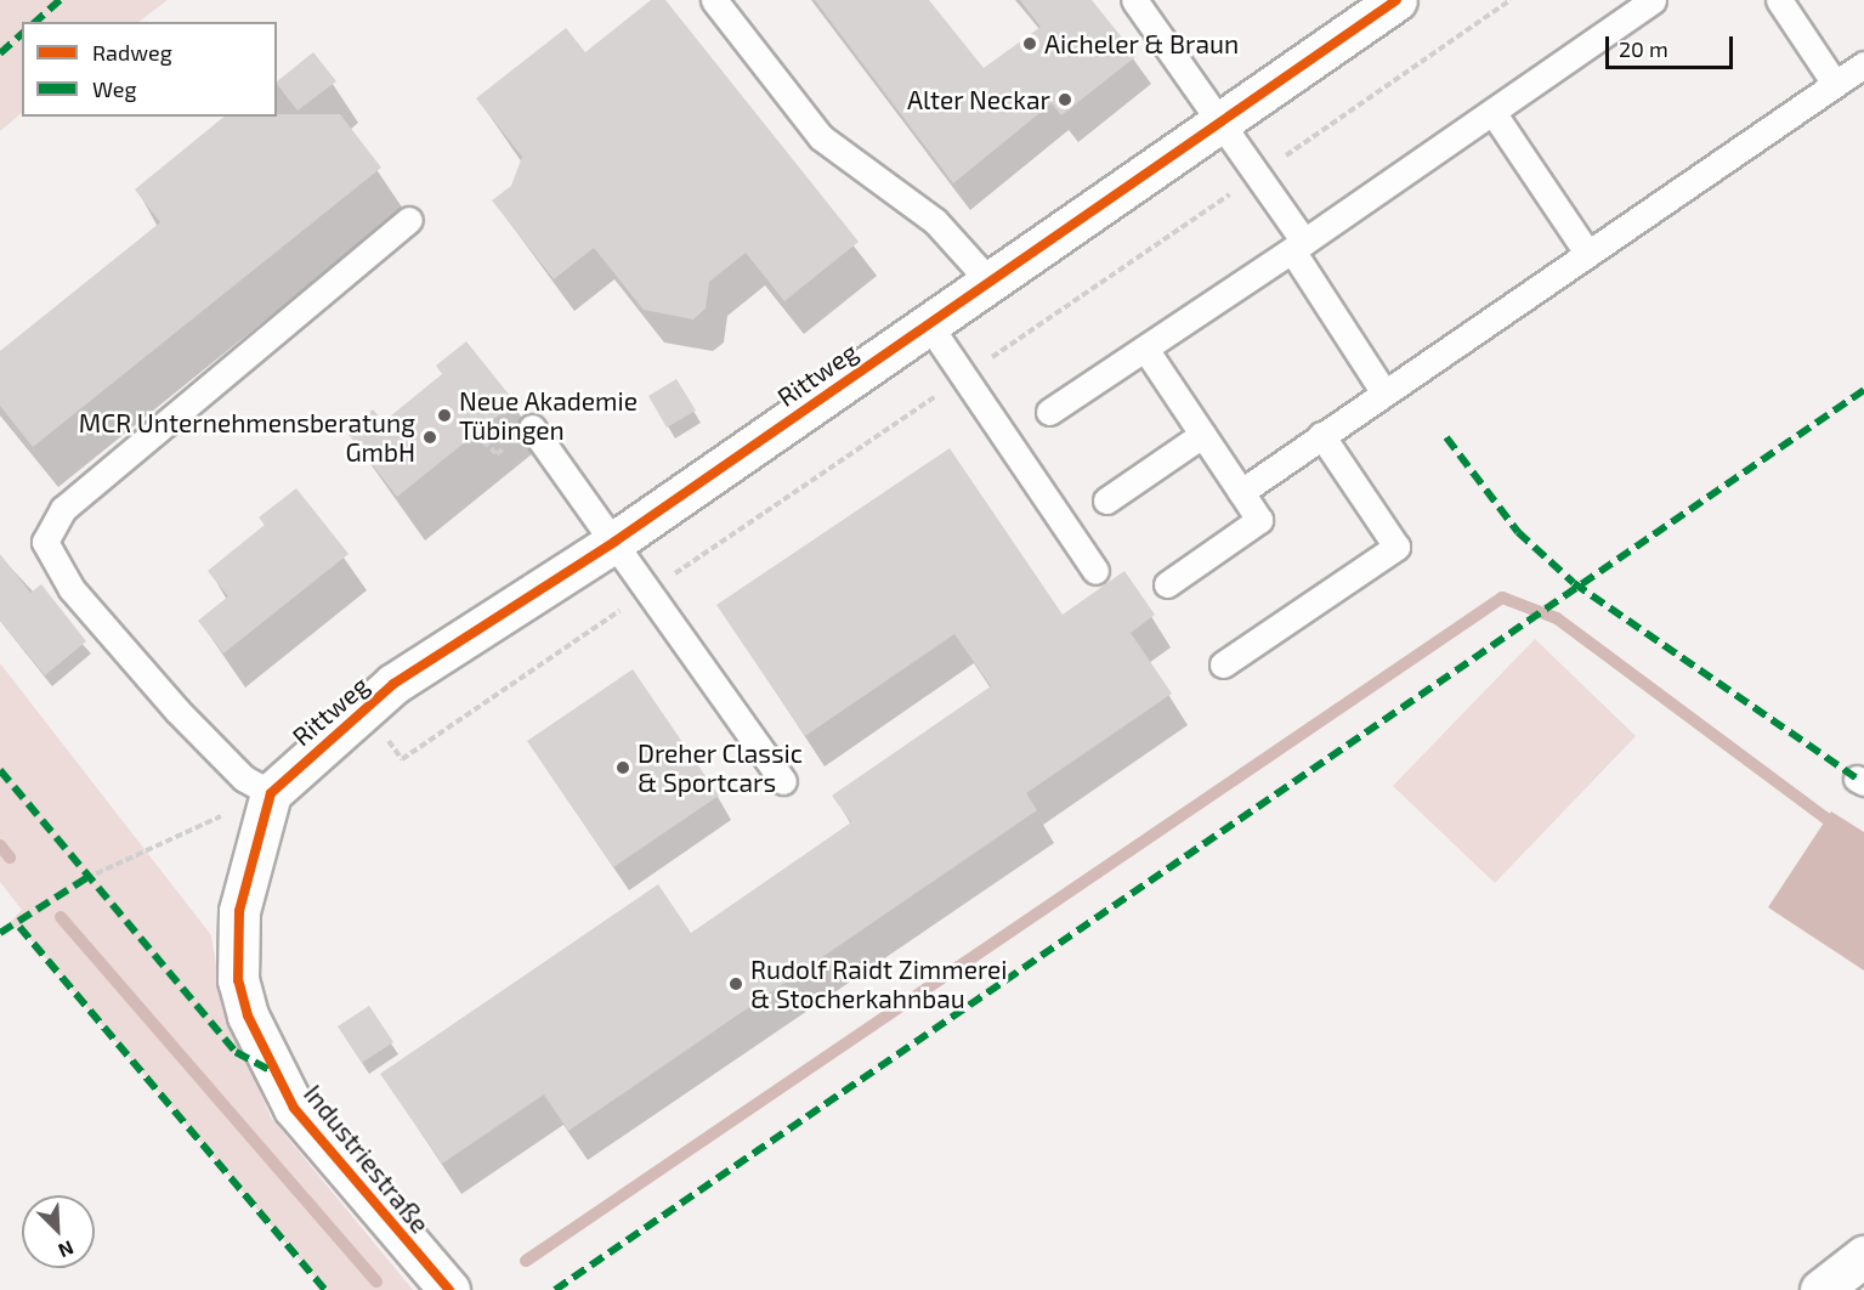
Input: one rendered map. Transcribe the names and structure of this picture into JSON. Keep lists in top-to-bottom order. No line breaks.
{"streets":{"street":["Rittweg","Industriestraße"]},"crossings":[["Rittweg","Industriestraße"]],"places":["Aicheler & Braun","Alter Neckar","Neue Akademie Tübingen","MCR Unternehmensberatung GmbH","Dreher Classic & Sportcars","Rudolf Raidt Zimmerei & Stocherkahnbau"],"legend":["Radweg","Weg"],"scale_bar":"20 m","north":"bottom right"}
